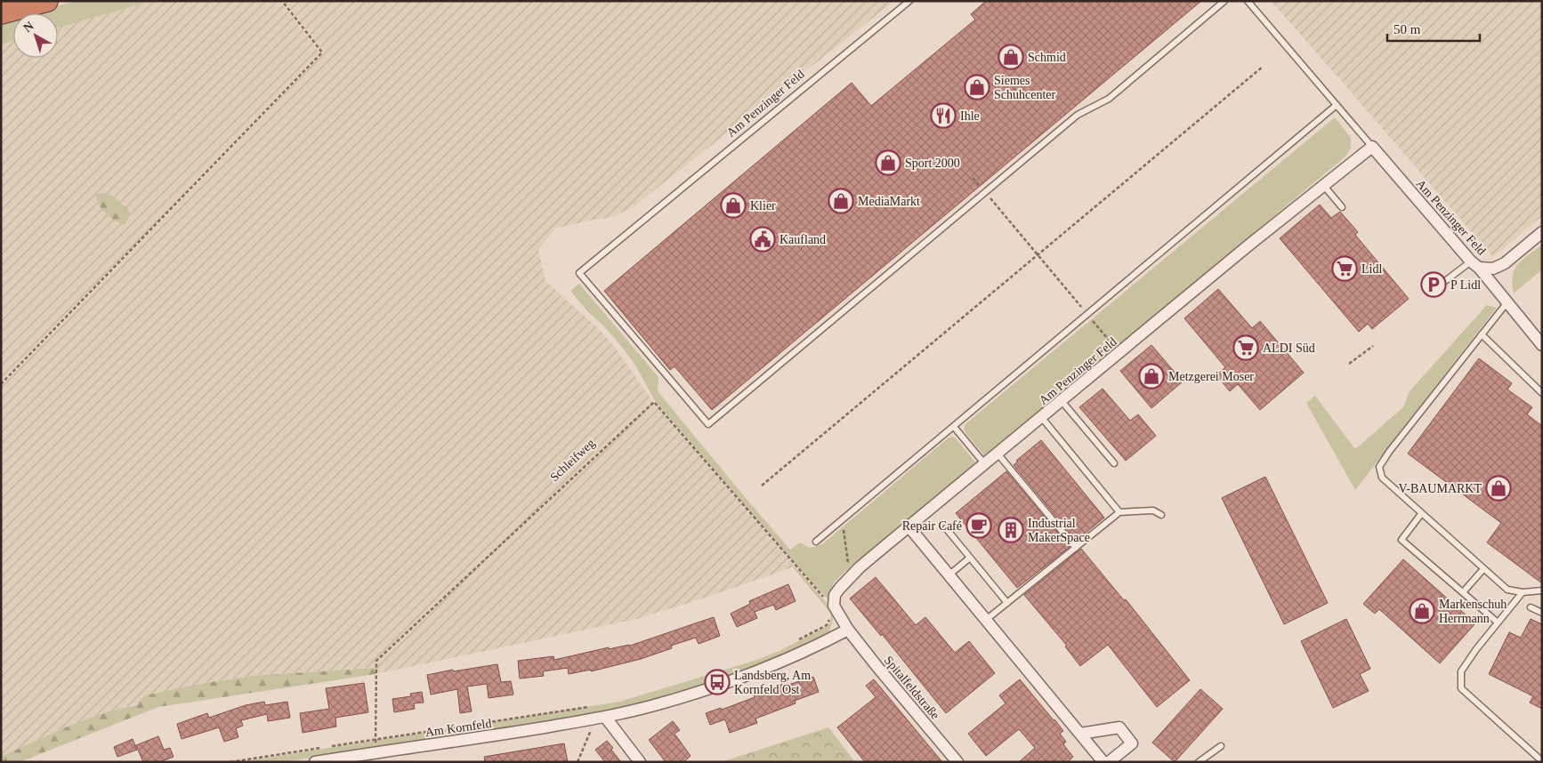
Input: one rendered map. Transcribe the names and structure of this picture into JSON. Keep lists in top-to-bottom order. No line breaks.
{"streets":{"street":["Am Penzinger Feld","Spitalfeldstraße","Am Kornfeld"],"path":["Schleifweg"]},"crossings":[["Am Penzinger Feld","Schleifweg"],["Schleifweg","Am Kornfeld"],["Spitalfeldstraße","Am Kornfeld"]],"places":{"shop":["Schmid","Siemes Schuhcenter","Sport 2000","MediaMarkt","Klier","Metzgerei Moser","V-BAUMARKT","Markenschuh Herrmann"],"restaurant":["Ihle"],"public building":["Kaufland"],"supermarket":["Lidl","ALDI Süd"],"parking":["P Lidl"],"cafe":["Repair Café"],"building":["Industrial MakerSpace"],"bus stop":["Landsberg, Am Kornfeld Ost"]},"scale_bar":"50 m","north":"top left"}
